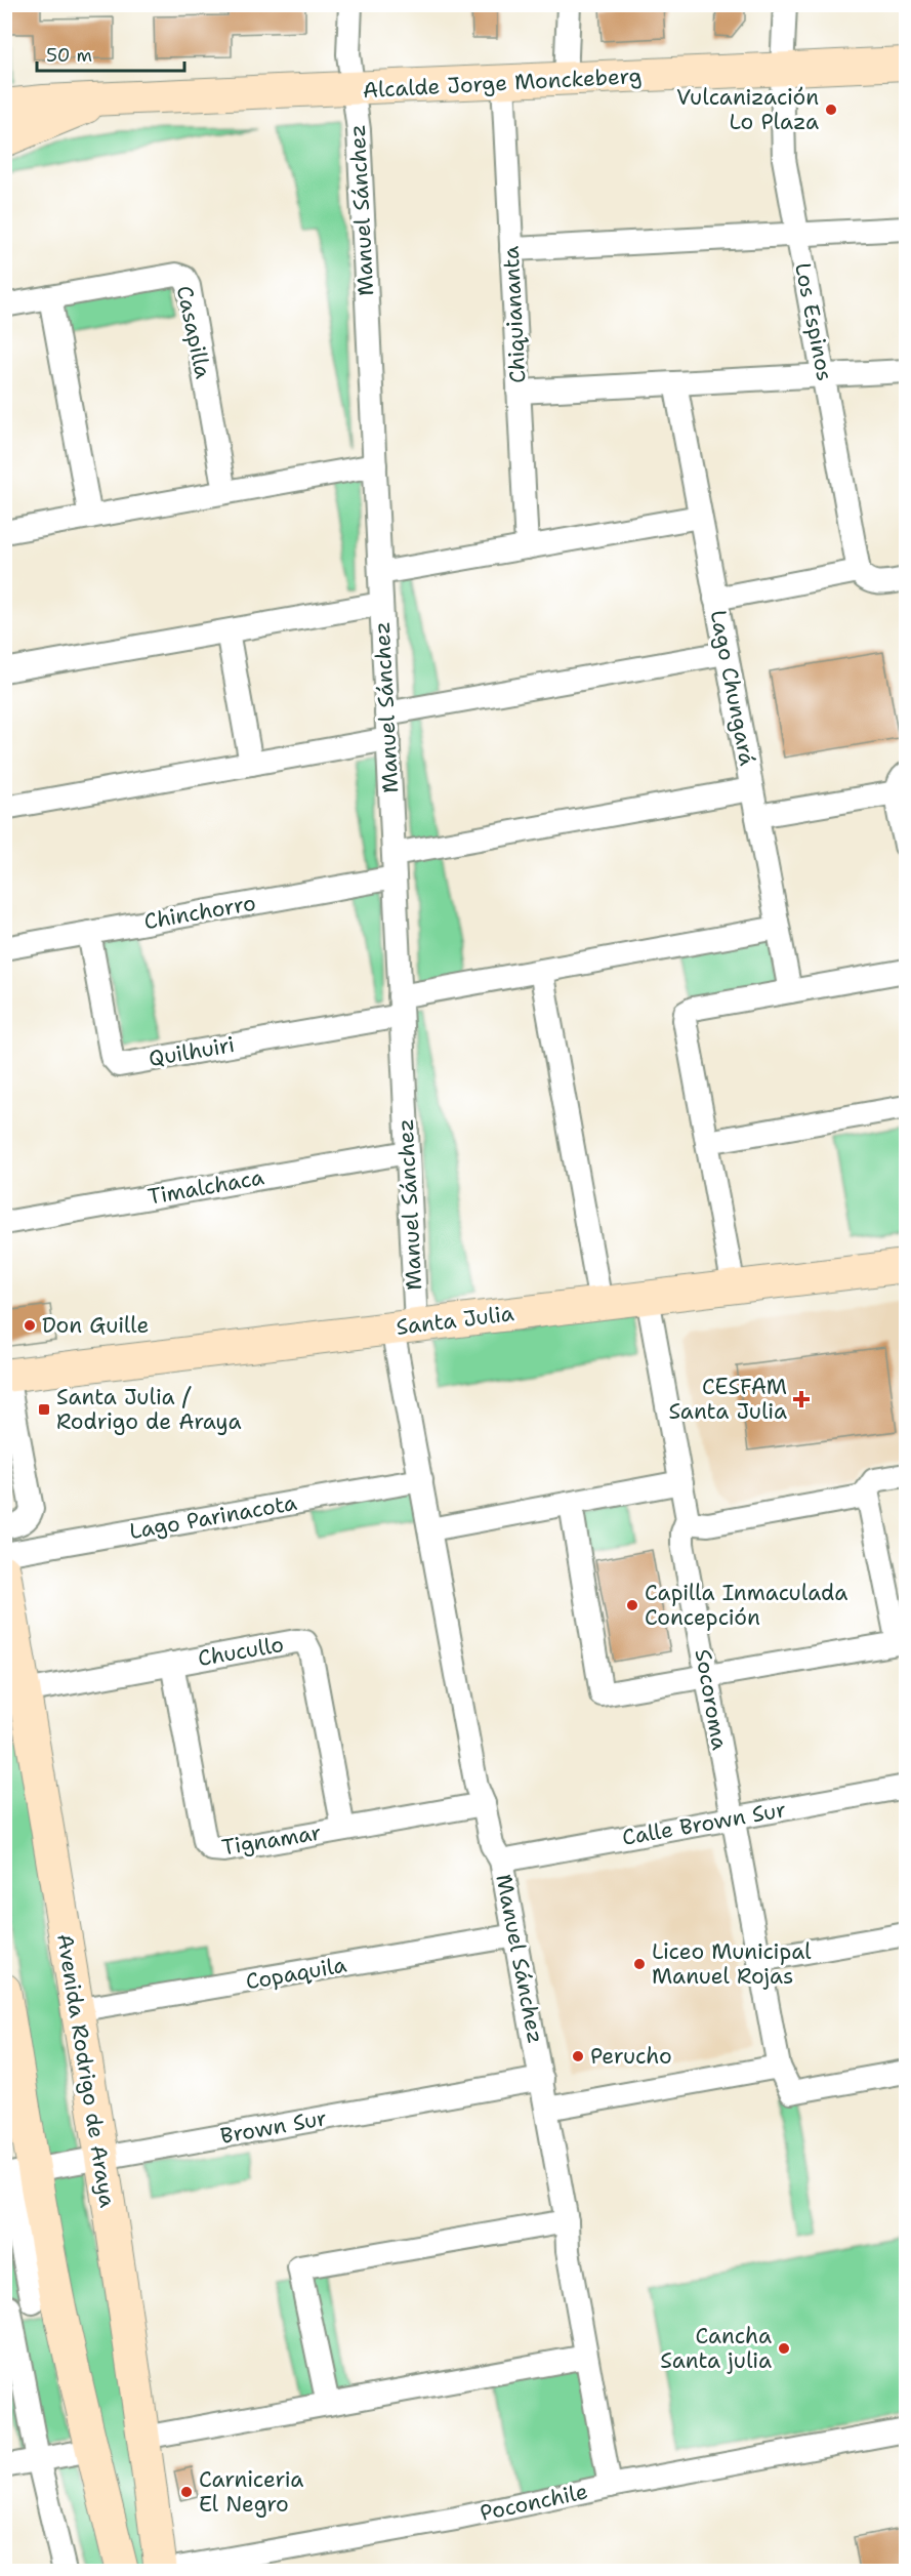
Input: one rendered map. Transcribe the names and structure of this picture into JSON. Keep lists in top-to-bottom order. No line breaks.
{"streets":{"main road":["Alcalde Jorge Monckeberg","Santa Julia","Avenida Rodrigo de Araya"],"street":["Manuel Sánchez","Chiquiananta","Los Espinos","Casapilla","Lago Chungará","Chinchorro","Quilhuiri","Timalchaca","Lago Parinacota","Chucullo","Socoroma","Calle Brown Sur","Tignamar","Copaquila","Brown Sur","Poconchile"]},"crossings":[["Alcalde Jorge Monckeberg","Manuel Sánchez"],["Alcalde Jorge Monckeberg","Chiquiananta"],["Alcalde Jorge Monckeberg","Los Espinos"],["Manuel Sánchez","Chinchorro"],["Manuel Sánchez","Quilhuiri"],["Manuel Sánchez","Timalchaca"],["Manuel Sánchez","Santa Julia"],["Manuel Sánchez","Lago Parinacota"],["Manuel Sánchez","Calle Brown Sur"],["Manuel Sánchez","Tignamar"],["Manuel Sánchez","Copaquila"],["Manuel Sánchez","Brown Sur"],["Manuel Sánchez","Poconchile"],["Lago Chungará","Quilhuiri"],["Chinchorro","Quilhuiri"],["Santa Julia","Socoroma"],["Chucullo","Tignamar"],["Chucullo","Avenida Rodrigo de Araya"],["Socoroma","Calle Brown Sur"],["Copaquila","Avenida Rodrigo de Araya"],["Avenida Rodrigo de Araya","Brown Sur"],["Avenida Rodrigo de Araya","Poconchile"]],"places":{"other":["Vulcanización Lo Plaza","Don Guille","Capilla Inmaculada Concepción","Liceo Municipal Manuel Rojas","Perucho","Cancha Santa julia","Carniceria El Negro"],"health":["CESFAM Santa Julia"],"transit":["Santa Julia / Rodrigo de Araya"]},"scale_bar":"50 m"}
